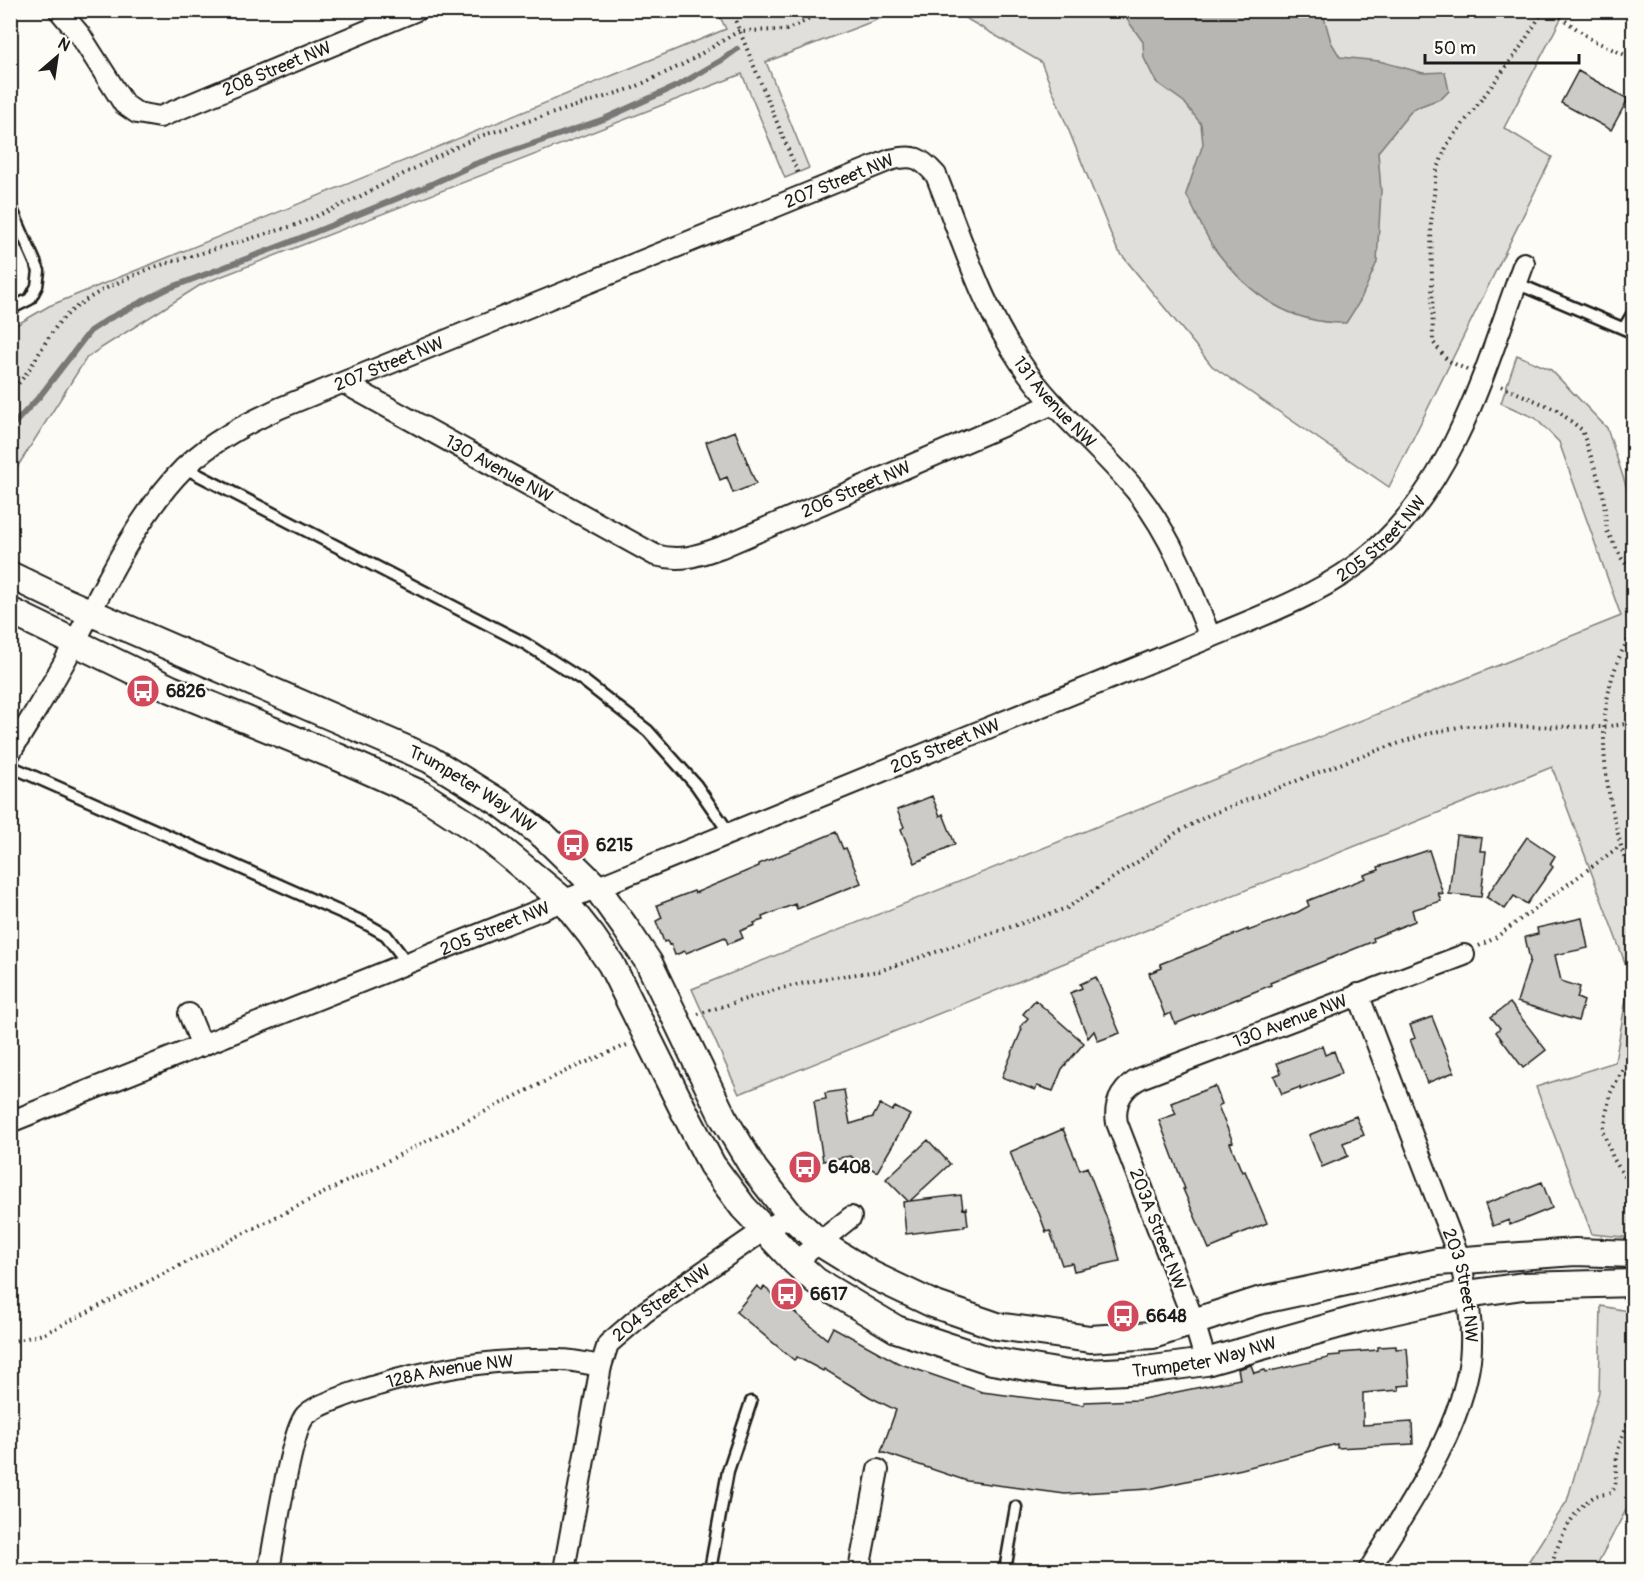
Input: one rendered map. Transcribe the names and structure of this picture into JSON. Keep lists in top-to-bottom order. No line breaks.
{"streets":{"street":["208 Street NW","207 Street NW","131 Avenue NW","130 Avenue NW","206 Street NW","205 Street NW","Trumpeter Way NW","203A Street NW","203 Street NW","204 Street NW","128A Avenue NW"]},"crossings":[["207 Street NW","131 Avenue NW"],["207 Street NW","130 Avenue NW"],["207 Street NW","Trumpeter Way NW"],["131 Avenue NW","206 Street NW"],["131 Avenue NW","205 Street NW"],["130 Avenue NW","206 Street NW"],["130 Avenue NW","203A Street NW"],["130 Avenue NW","203 Street NW"],["205 Street NW","Trumpeter Way NW"],["Trumpeter Way NW","203A Street NW"],["Trumpeter Way NW","203 Street NW"],["Trumpeter Way NW","204 Street NW"],["204 Street NW","128A Avenue NW"]],"places":{"bus stop":["6826","6215","6408","6617","6648"]},"scale_bar":"50 m","north":"top right"}
